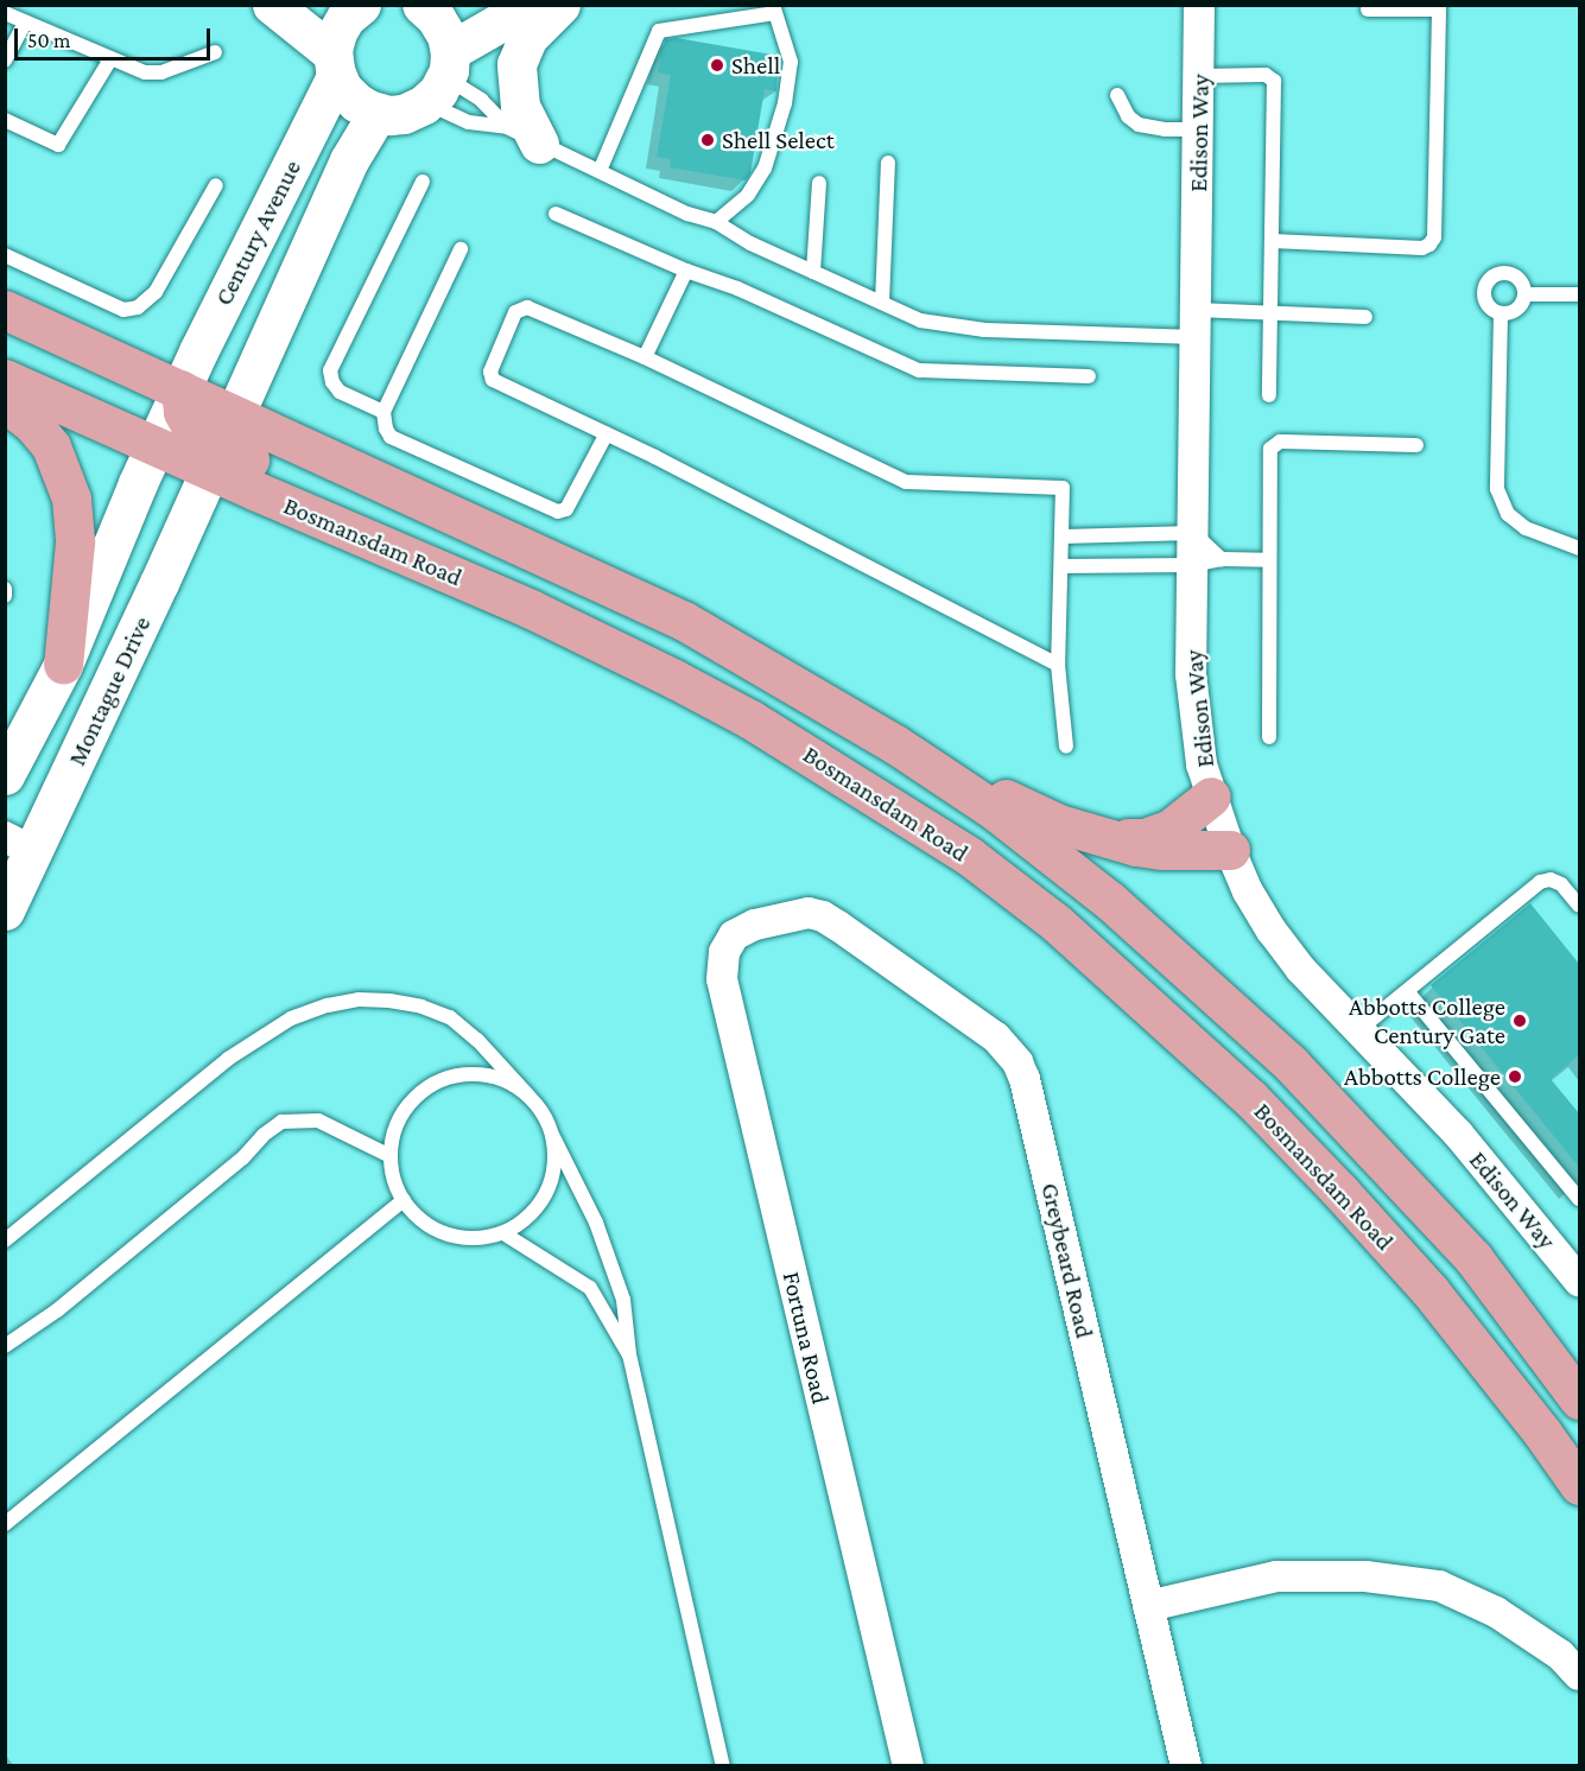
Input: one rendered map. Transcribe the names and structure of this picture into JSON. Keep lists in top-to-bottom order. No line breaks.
{"streets":{"main road":["Bosmansdam Road"],"street":["Edison Way","Century Avenue","Montague Drive","Greybeard Road","Fortuna Road"]},"crossings":[["Century Avenue","Bosmansdam Road"],["Century Avenue","Montague Drive"],["Bosmansdam Road","Montague Drive"],["Greybeard Road","Fortuna Road"]],"places":["Shell","Shell Select","Abbotts College Century Gate","Abbotts College"],"scale_bar":"50 m"}
